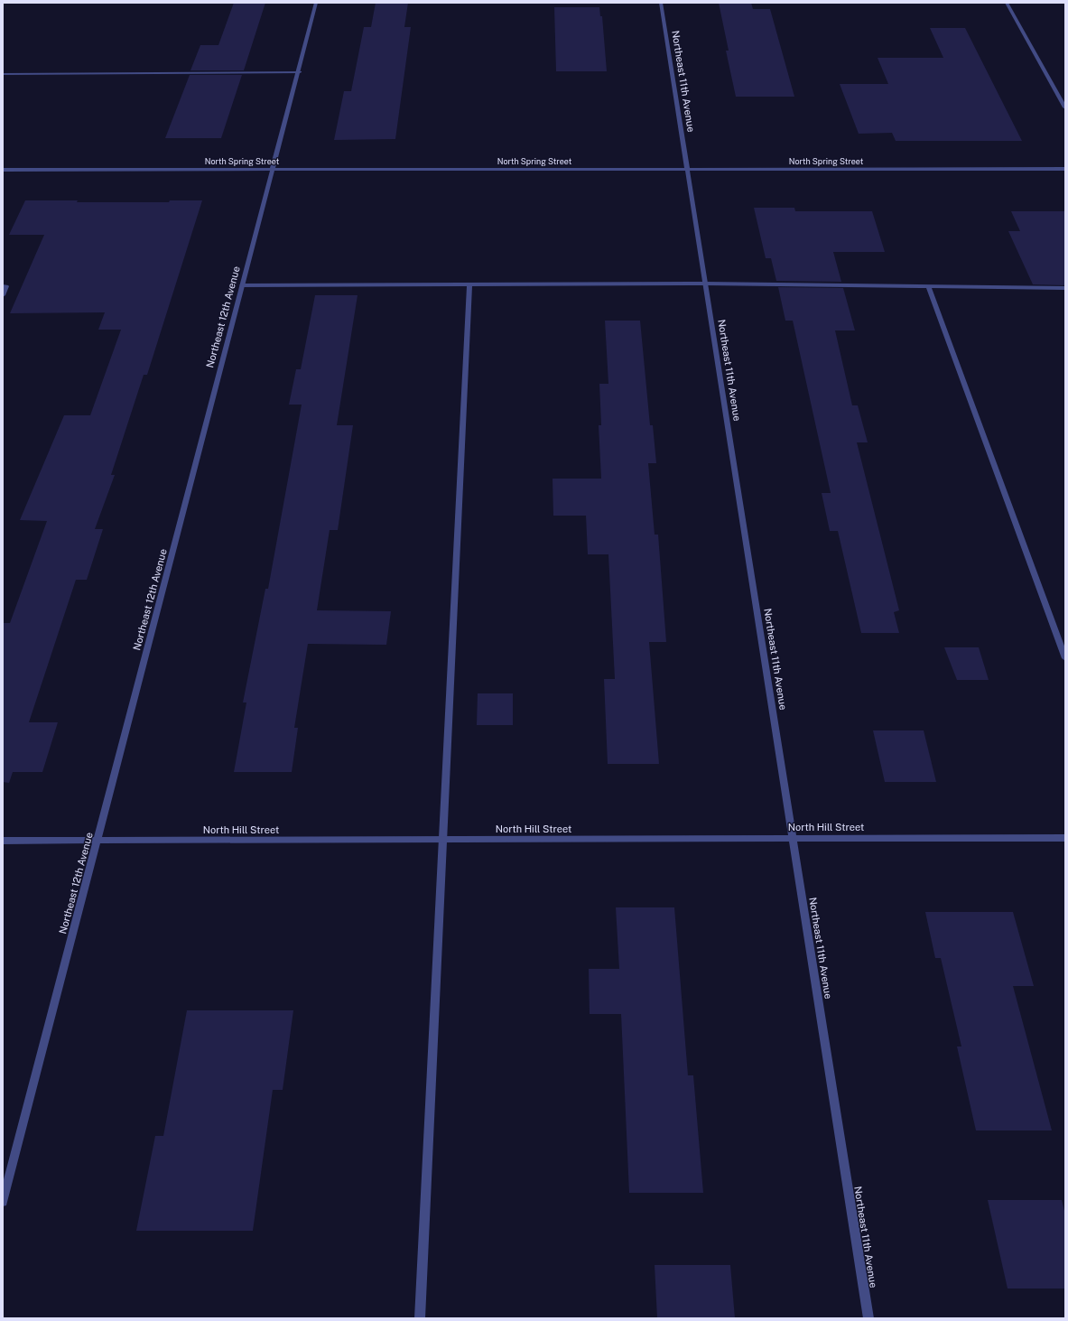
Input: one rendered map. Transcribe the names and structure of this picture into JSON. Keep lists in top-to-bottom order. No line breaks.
{"streets":{"street":["Northeast 11th Avenue","North Spring Street","Northeast 12th Avenue","North Hill Street"]},"crossings":[["Northeast 11th Avenue","North Spring Street"],["Northeast 11th Avenue","North Hill Street"],["North Spring Street","Northeast 12th Avenue"],["Northeast 12th Avenue","North Hill Street"]]}
